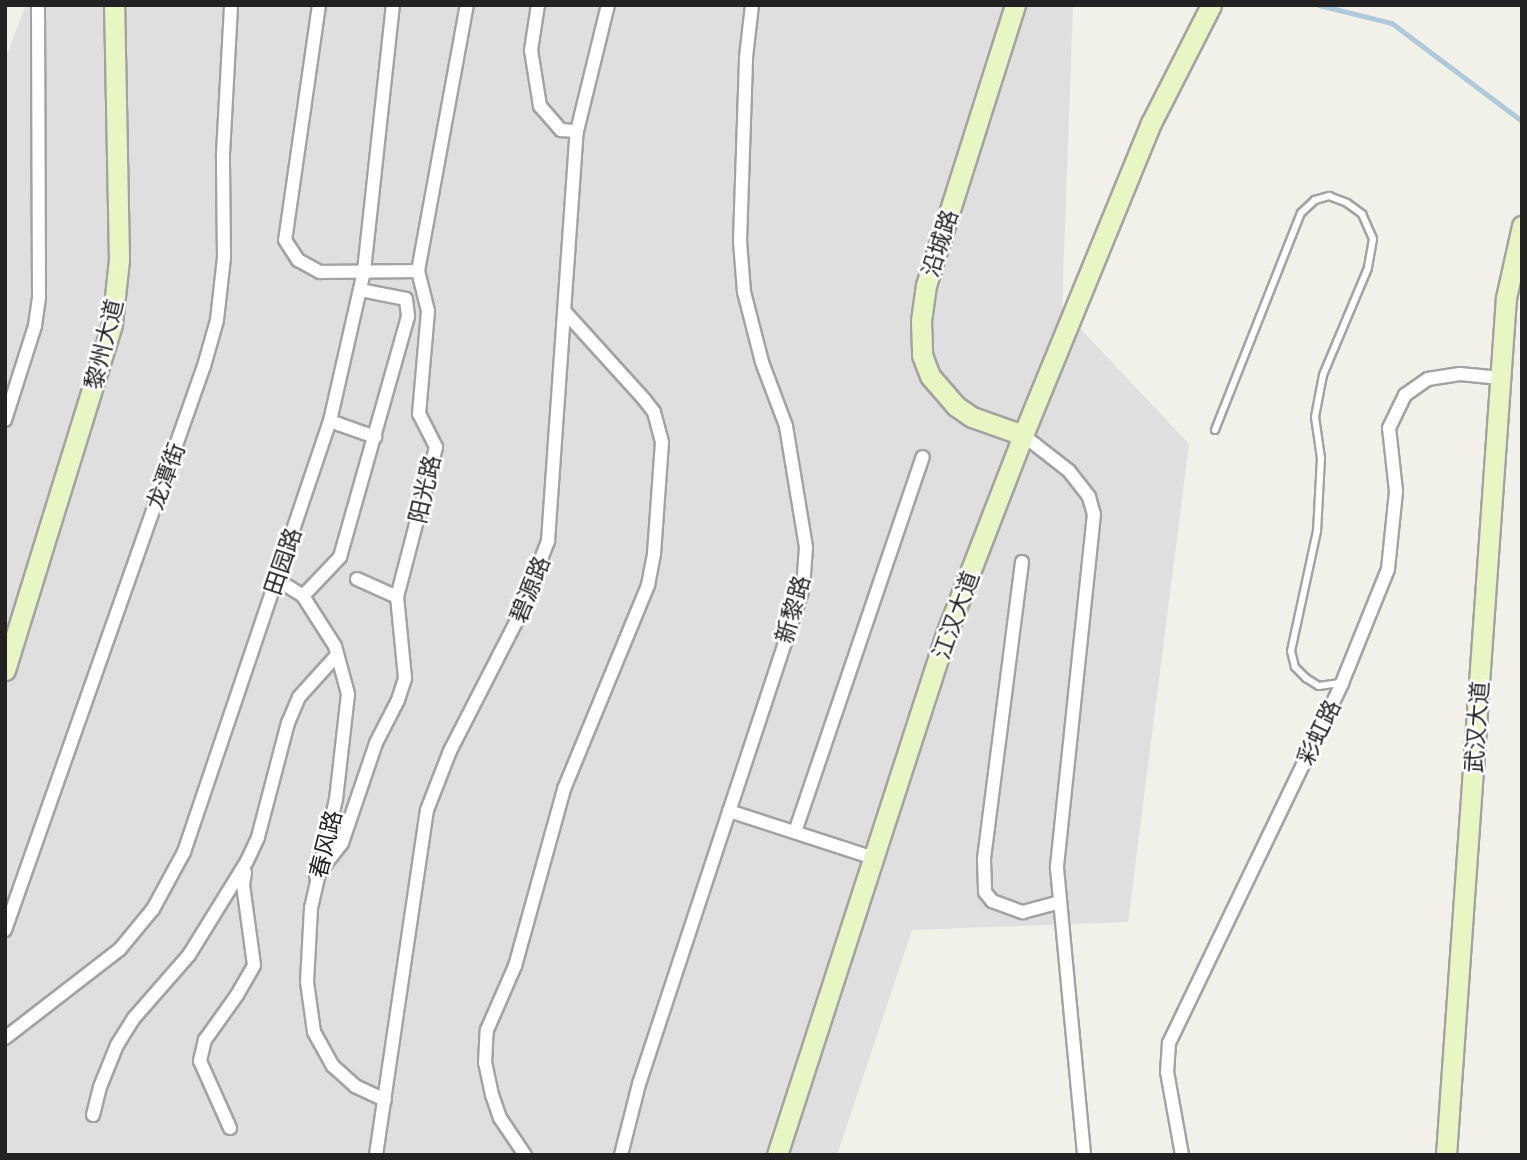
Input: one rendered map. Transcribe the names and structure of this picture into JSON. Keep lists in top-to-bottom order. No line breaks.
{"streets":{"main road":["沿城路","黎州大道","江汉大道","武汉大道"],"street":["龙潭街","阳光路","田园路","碧源路","新黎路","彩虹路","春风路"]},"crossings":[["沿城路","江汉大道"],["阳光路","春风路"],["田园路","春风路"],["碧源路","春风路"],["武汉大道","彩虹路"]]}
